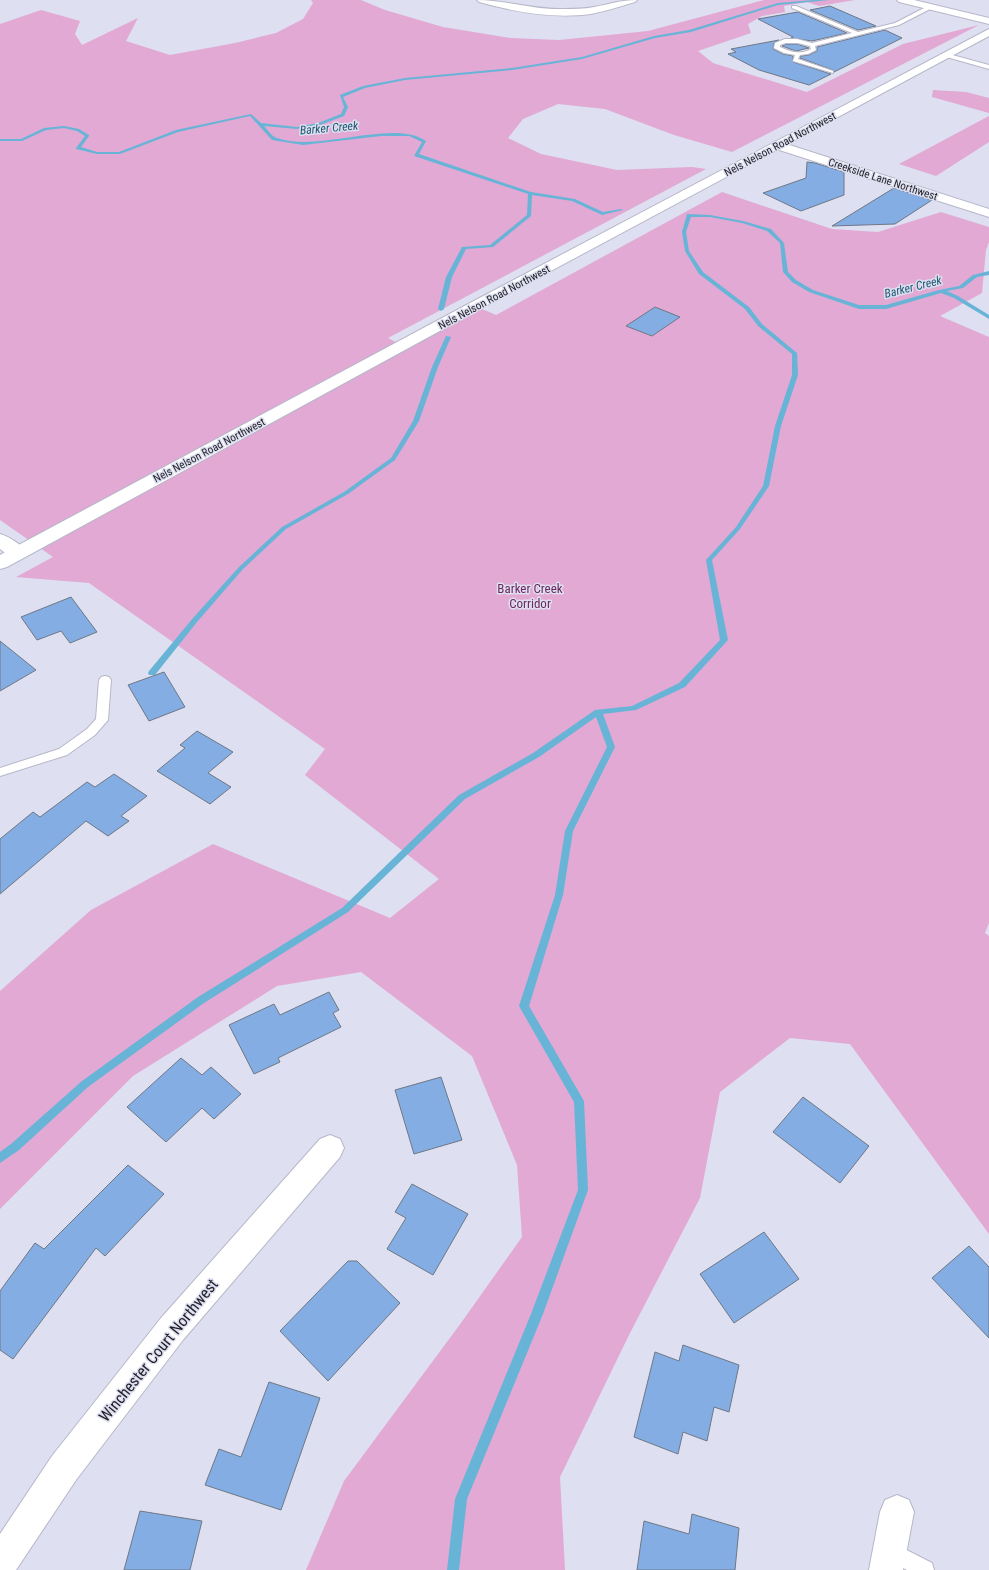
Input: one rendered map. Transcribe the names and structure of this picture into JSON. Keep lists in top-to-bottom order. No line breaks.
{"streets":{"street":["Nels Nelson Road Northwest","Creekside Lane Northwest","Winchester Court Northwest"]},"crossings":[["Nels Nelson Road Northwest","Creekside Lane Northwest"]],"water":["Barker Creek"],"parks":["Barker Creek Corridor"]}
